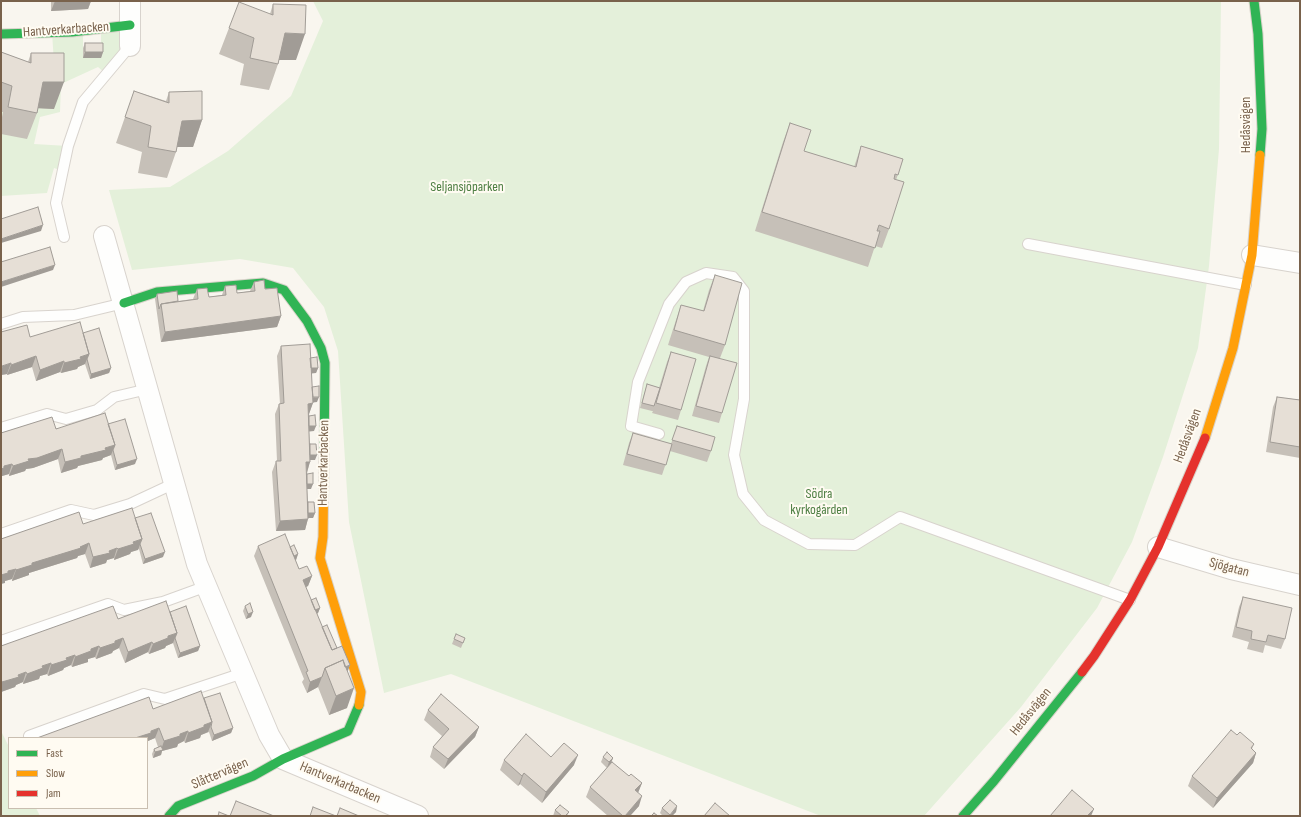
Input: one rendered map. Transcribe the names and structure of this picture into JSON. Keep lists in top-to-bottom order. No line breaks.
{"streets":{"street":["Hantverkarbacken","Hedåsvägen","Sjögatan","Slåttervägen"]},"crossings":[["Hantverkarbacken","Slåttervägen"],["Hedåsvägen","Sjögatan"]],"parks":["Seljansjöparken","Södra kyrkogården"],"legend":["Fast","Slow","Jam"]}
